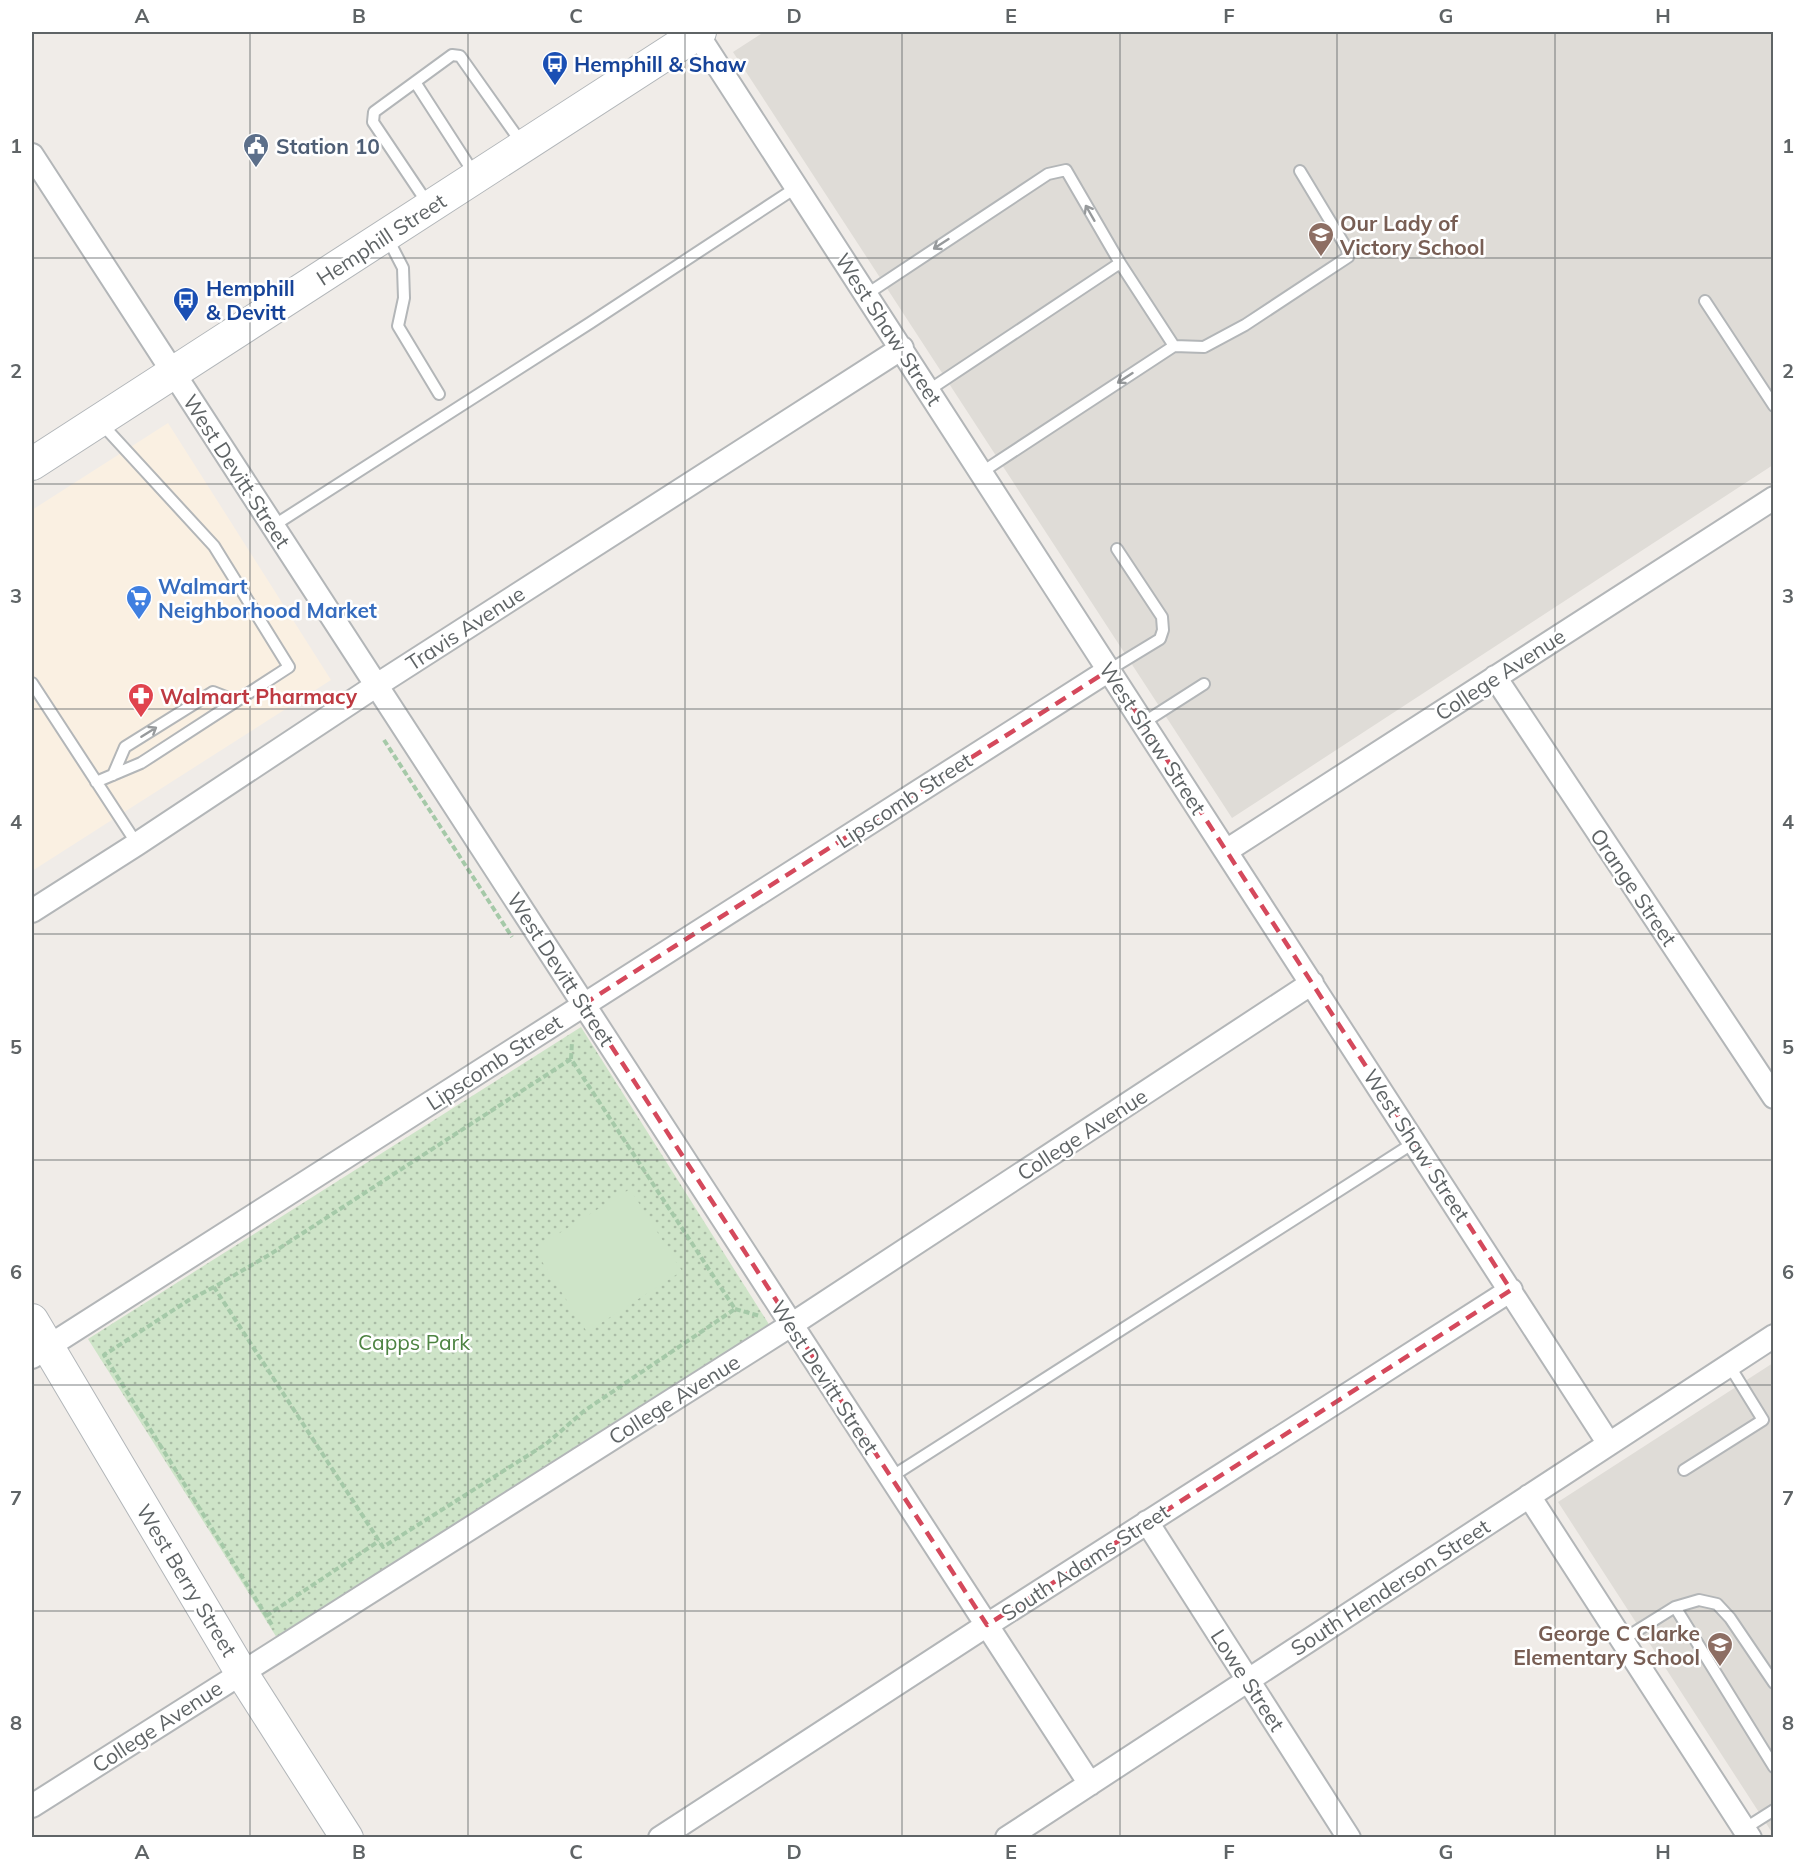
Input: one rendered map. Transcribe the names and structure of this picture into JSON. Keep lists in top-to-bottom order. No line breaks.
{"streets":{"main road":["Hemphill Street","West Berry Street"],"street":["West Shaw Street","West Devitt Street","Travis Avenue","College Avenue","Lipscomb Street","Orange Street","South Adams Street","South Henderson Street","Lowe Street"]},"crossings":[["Hemphill Street","West Shaw Street"],["Hemphill Street","West Devitt Street"],["West Shaw Street","Travis Avenue"],["West Shaw Street","College Avenue"],["West Shaw Street","Lipscomb Street"],["West Shaw Street","South Adams Street"],["West Shaw Street","South Henderson Street"],["West Devitt Street","Travis Avenue"],["West Devitt Street","College Avenue"],["West Devitt Street","Lipscomb Street"],["West Devitt Street","South Adams Street"],["West Devitt Street","South Henderson Street"],["College Avenue","Orange Street"],["College Avenue","West Berry Street"],["Lipscomb Street","West Berry Street"],["South Adams Street","Lowe Street"],["South Henderson Street","Lowe Street"]],"parks":["Capps Park"],"places":{"bus stop":["Hemphill & Shaw","Hemphill & Devitt"],"public building":["Station 10"],"school or university":["Our Lady of Victory School","George C Clarke Elementary School"],"supermarket":["Walmart Neighborhood Market"],"pharmacy":["Walmart Pharmacy"]},"grid":{"columns":["A","B","C","D","E","F","G","H"],"rows":["1","2","3","4","5","6","7","8"]}}
